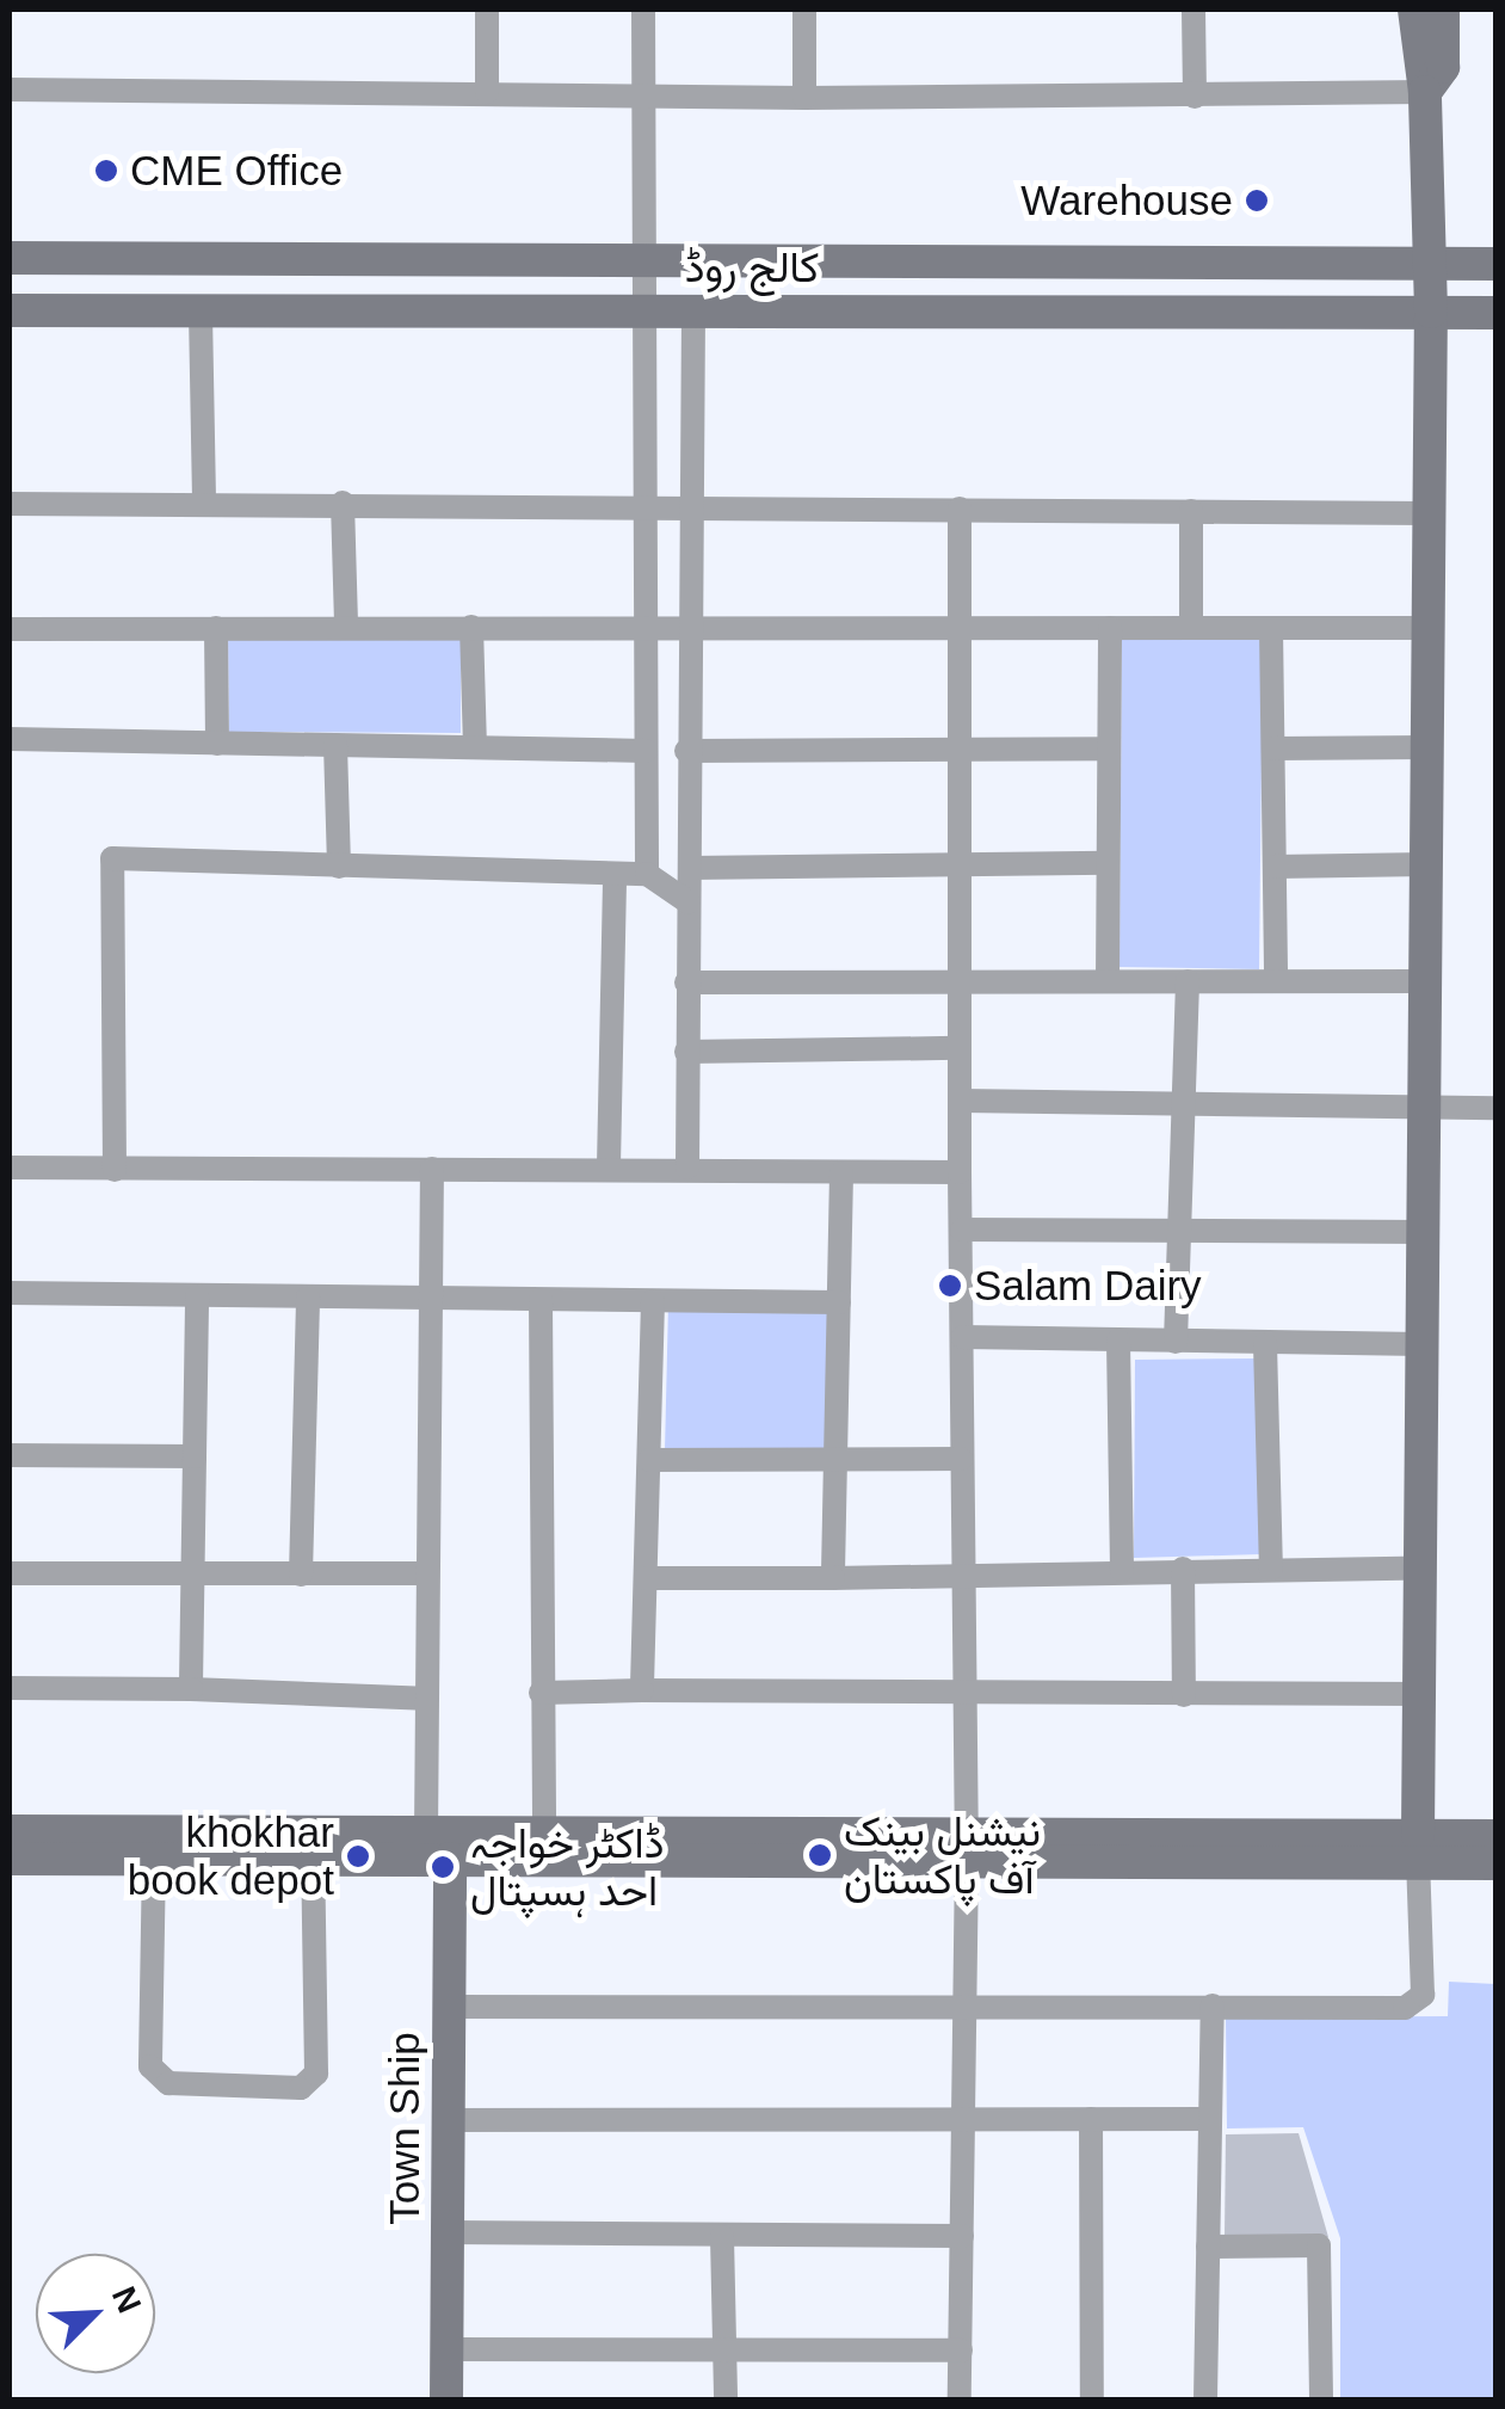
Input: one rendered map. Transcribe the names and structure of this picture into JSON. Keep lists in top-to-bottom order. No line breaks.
{"streets":{"main road":["کالج روڈ","Town Ship"]},"places":["CME Office","Warehouse","Salam Dairy","نیشنل بینک آف پاکستان","khokhar book depot","ڈاکٹر خواجہ احد ہسپتال"],"north":"top right"}
